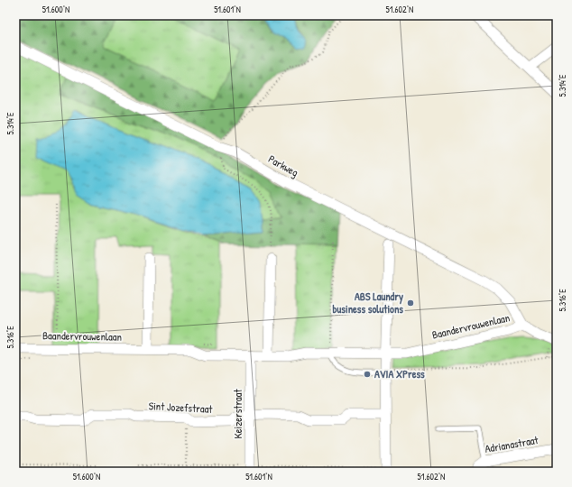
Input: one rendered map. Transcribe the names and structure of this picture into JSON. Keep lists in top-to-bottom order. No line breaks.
{"streets":{"street":["Parkweg","Baandervrouwenlaan","Sint Jozefstraat","Keizerstraat","Adrianastraat"]},"crossings":[["Parkweg","Baandervrouwenlaan"],["Baandervrouwenlaan","Keizerstraat"],["Sint Jozefstraat","Keizerstraat"]],"places":["ABS Laundry business solutions","AVIA XPress"],"coordinates":["51.600°N","51.601°N","51.602°N","5.314°E","5.316°E"]}
